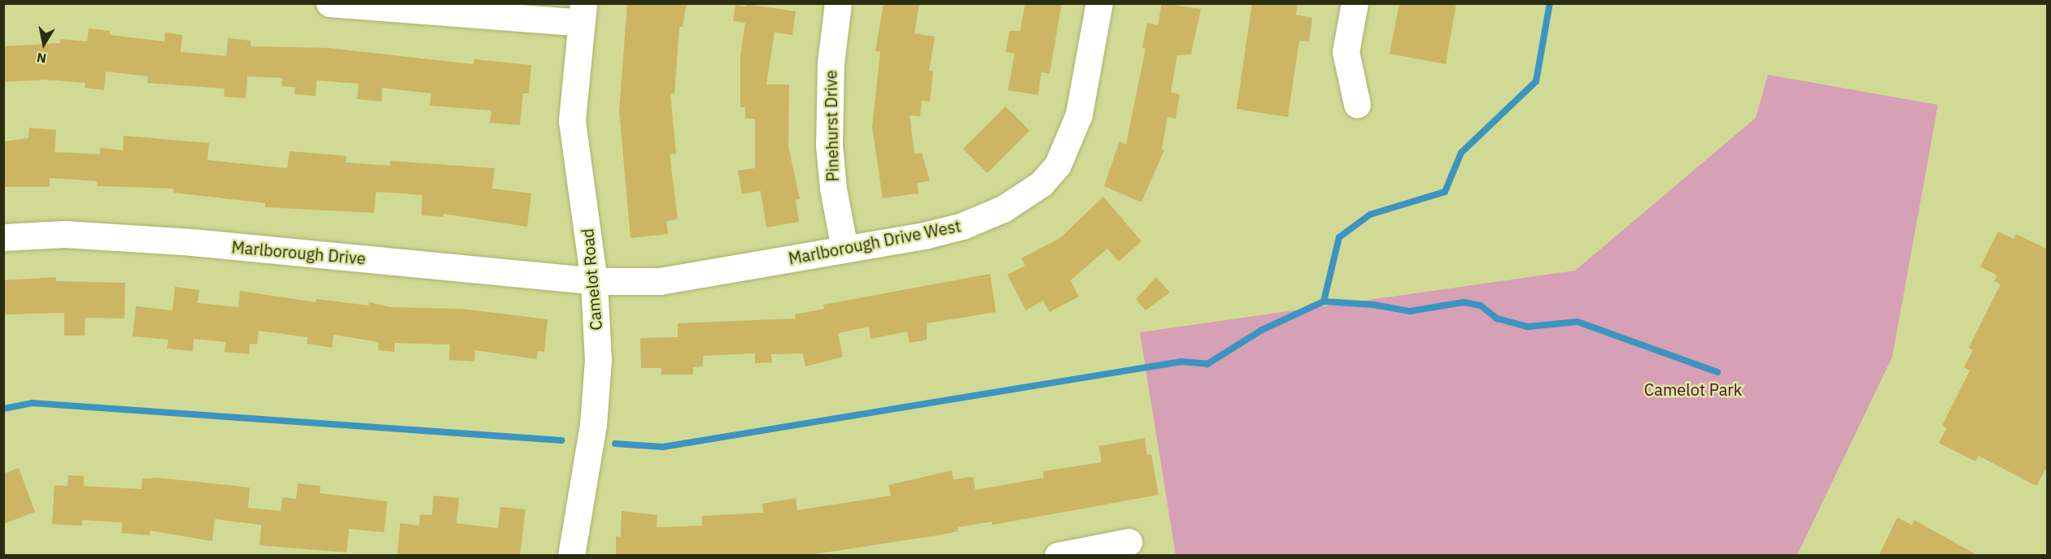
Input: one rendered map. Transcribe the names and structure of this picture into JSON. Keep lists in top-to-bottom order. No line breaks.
{"streets":{"street":["Pinehurst Drive","Marlborough Drive West","Marlborough Drive","Camelot Road"]},"crossings":[["Pinehurst Drive","Marlborough Drive West"],["Marlborough Drive West","Marlborough Drive"],["Marlborough Drive West","Camelot Road"],["Marlborough Drive","Camelot Road"]],"parks":["Camelot Park"],"north":"bottom"}
